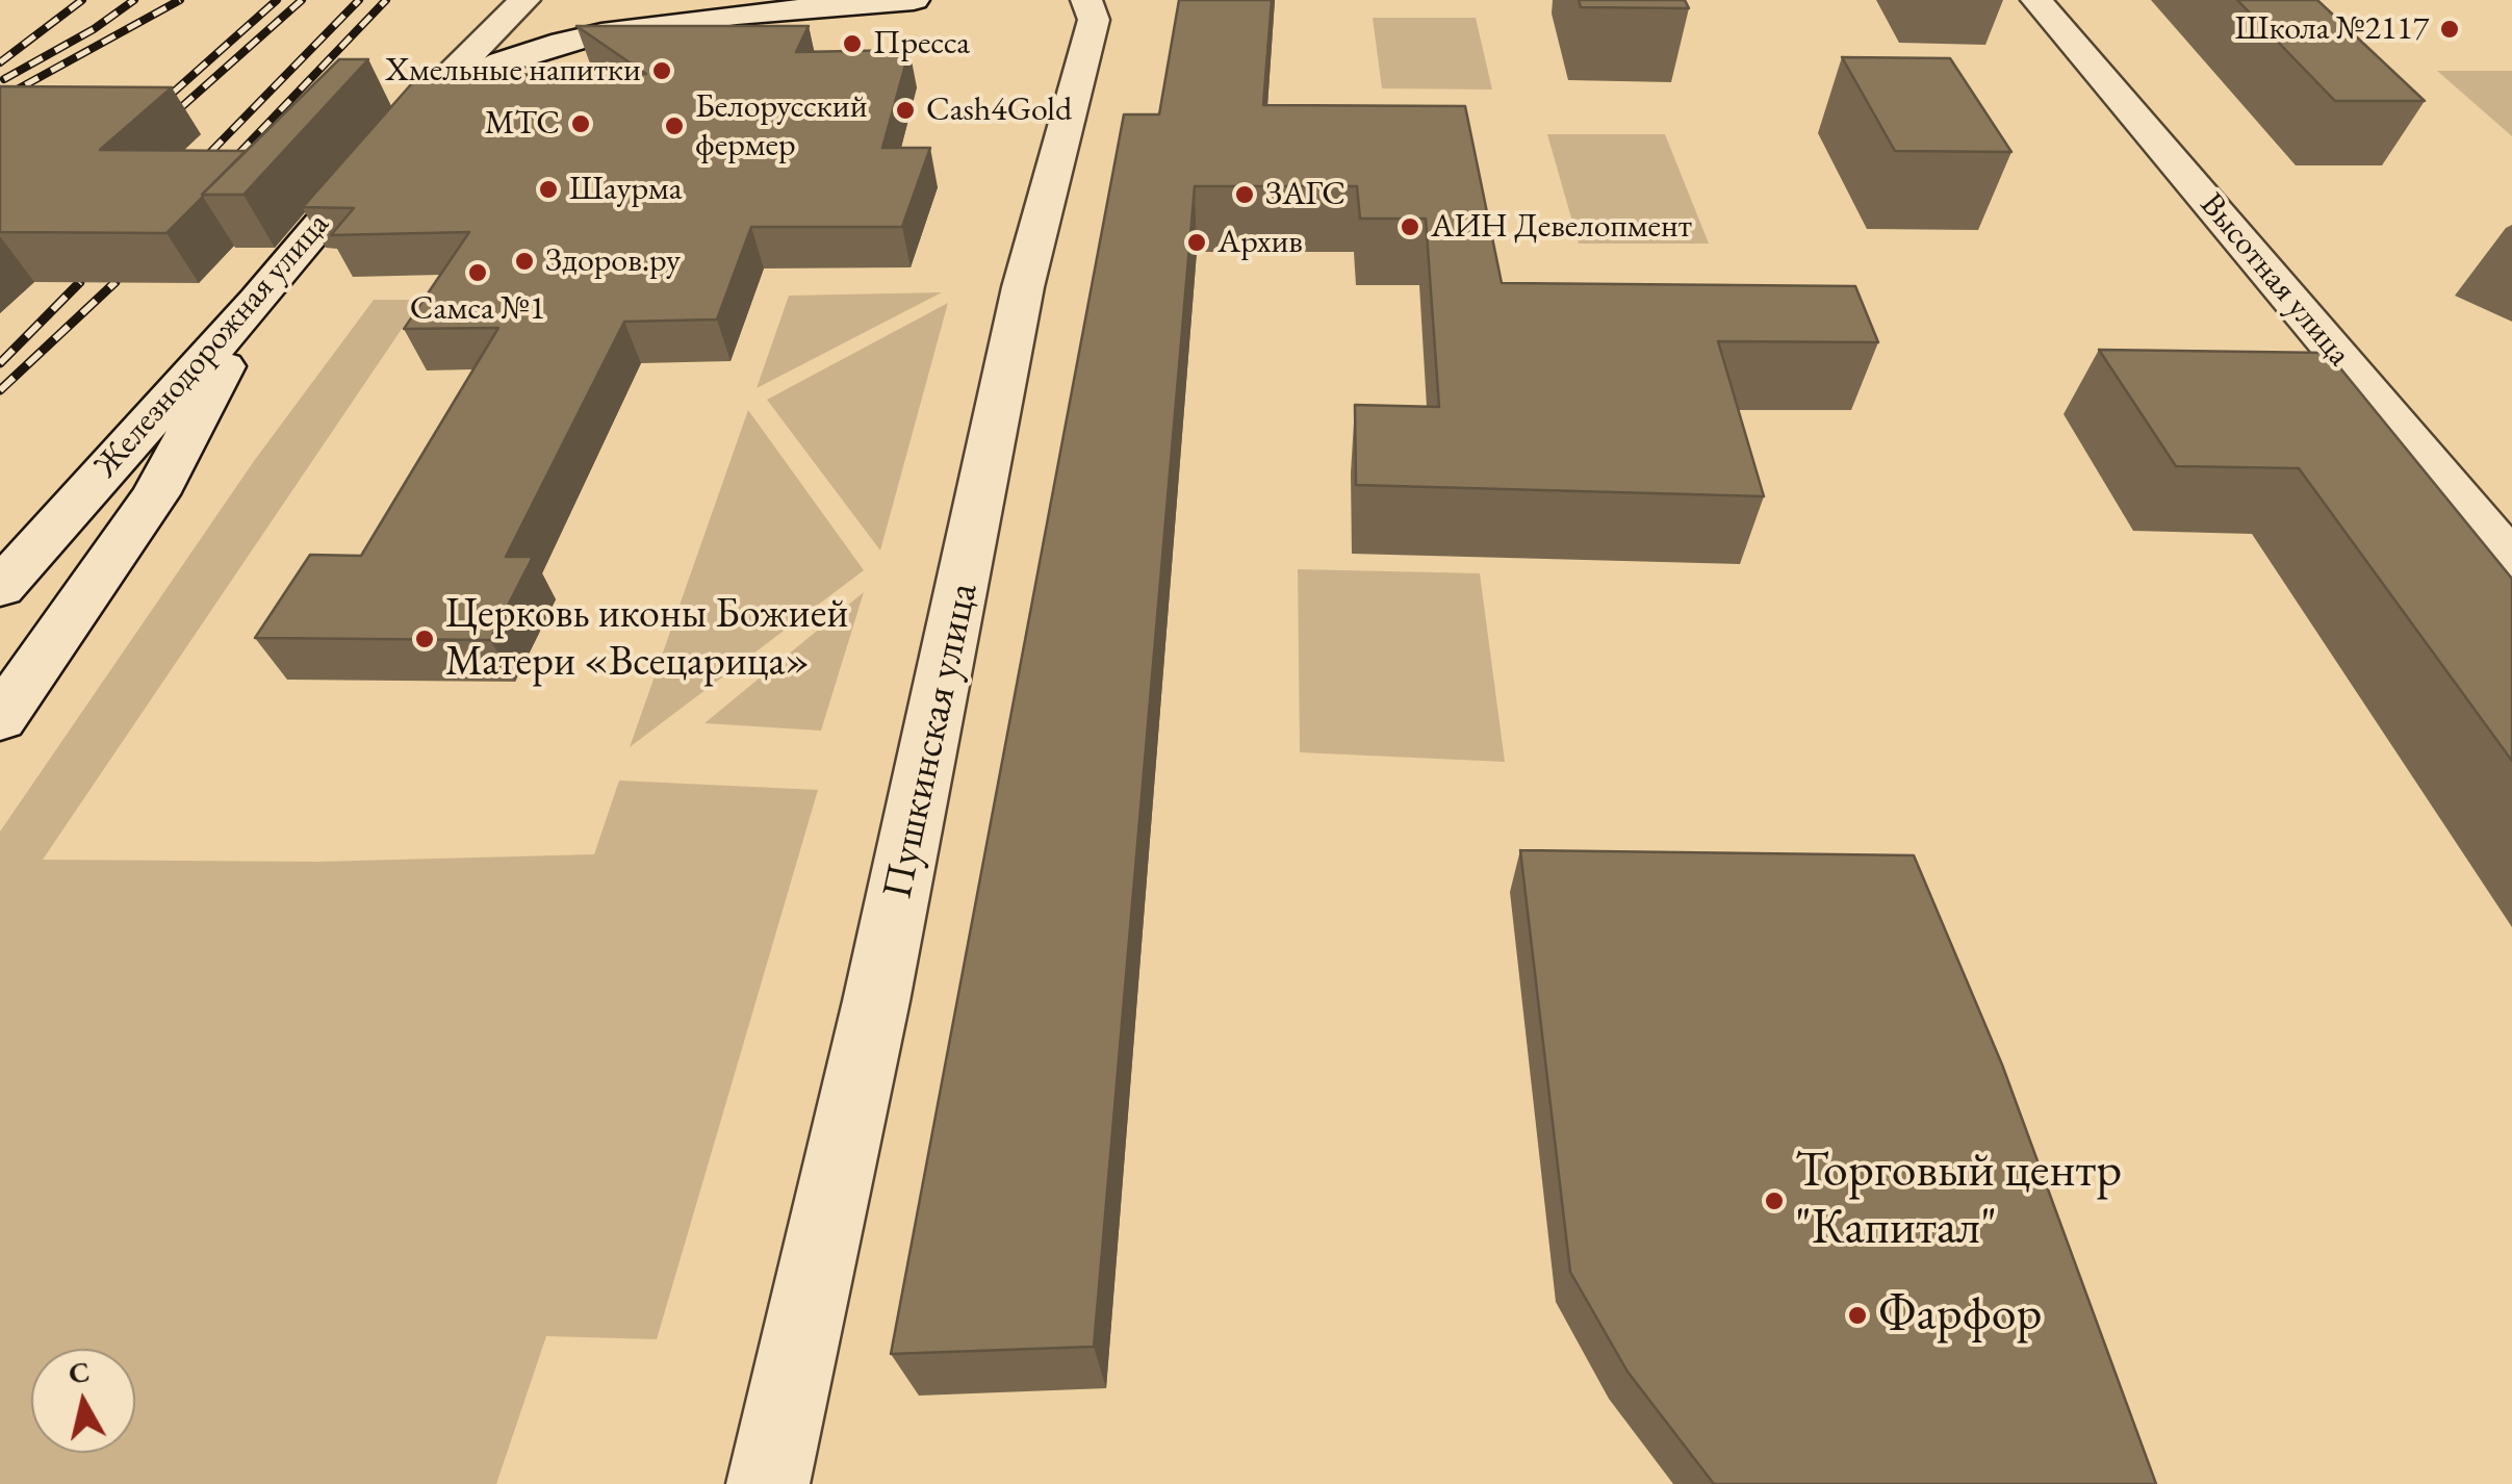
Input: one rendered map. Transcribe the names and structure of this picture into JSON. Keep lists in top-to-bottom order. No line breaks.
{"streets":{"street":["Высотная улица","Железнодорожная улица","Пушкинская улица"]},"places":["Школа №2117","Пресса","Хмельные напитки","Cash4Gold","МТС","Белорусский фермер","Шаурма","ЗАГС","АИН Девелопмент","Архив","Здоров.ру","Самса №1","Церковь иконы Божией Матери «Всецарица»","Торговый центр \"Капитал\"","Фарфор"],"north":"top"}
